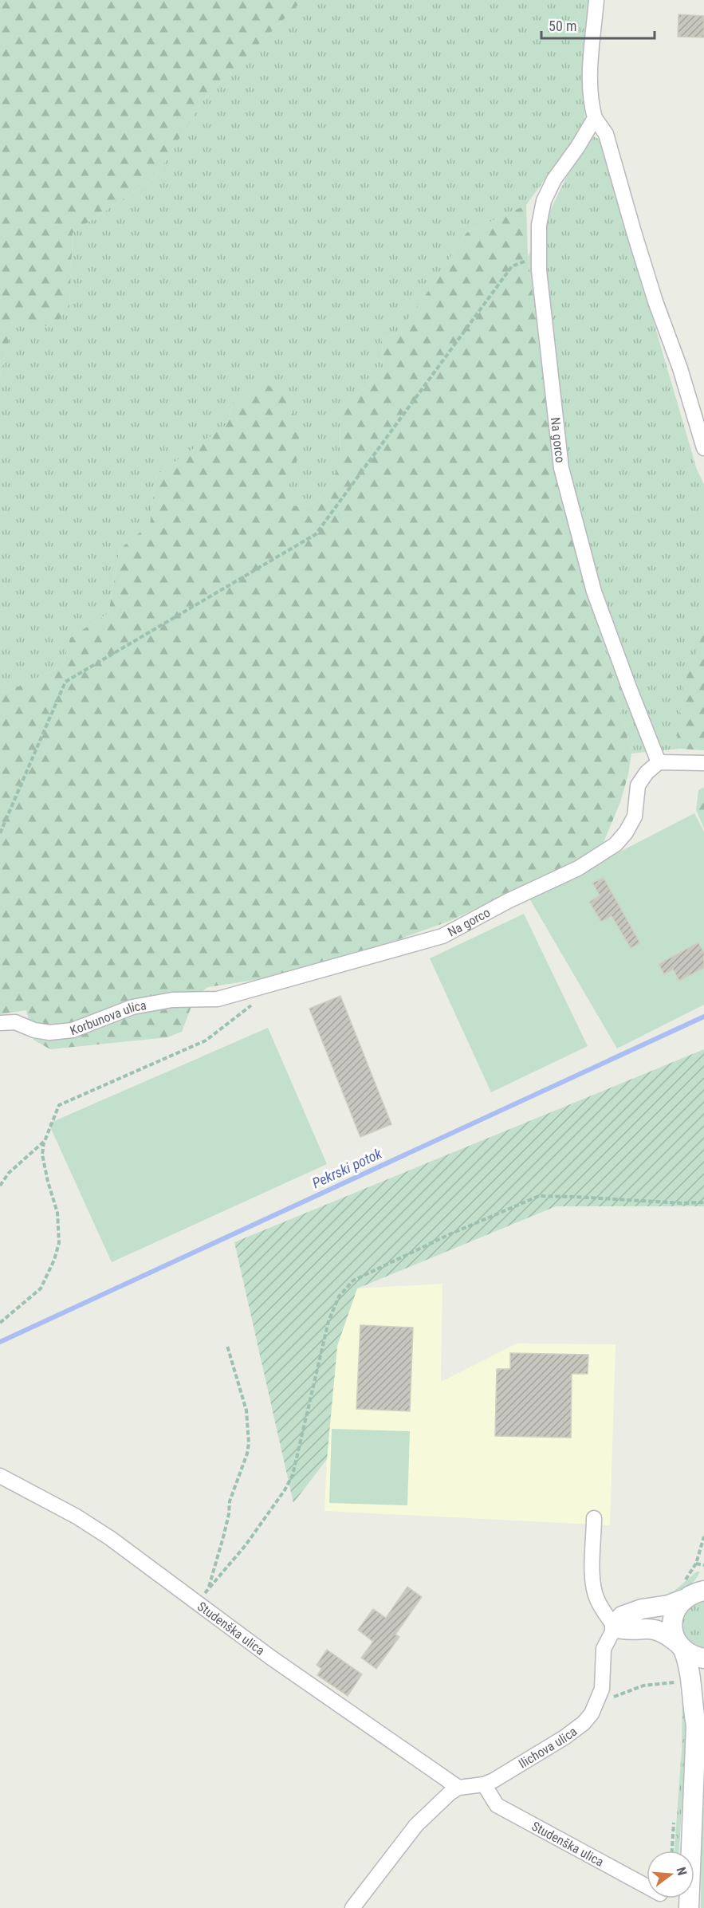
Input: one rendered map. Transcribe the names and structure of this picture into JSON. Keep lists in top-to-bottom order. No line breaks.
{"streets":{"street":["Na gorco","Korbunova ulica","Studenška ulica","Ilichova ulica"]},"crossings":[["Na gorco","Korbunova ulica"],["Studenška ulica","Ilichova ulica"]],"water":["Pekrski potok"],"scale_bar":"50 m","north":"right"}
